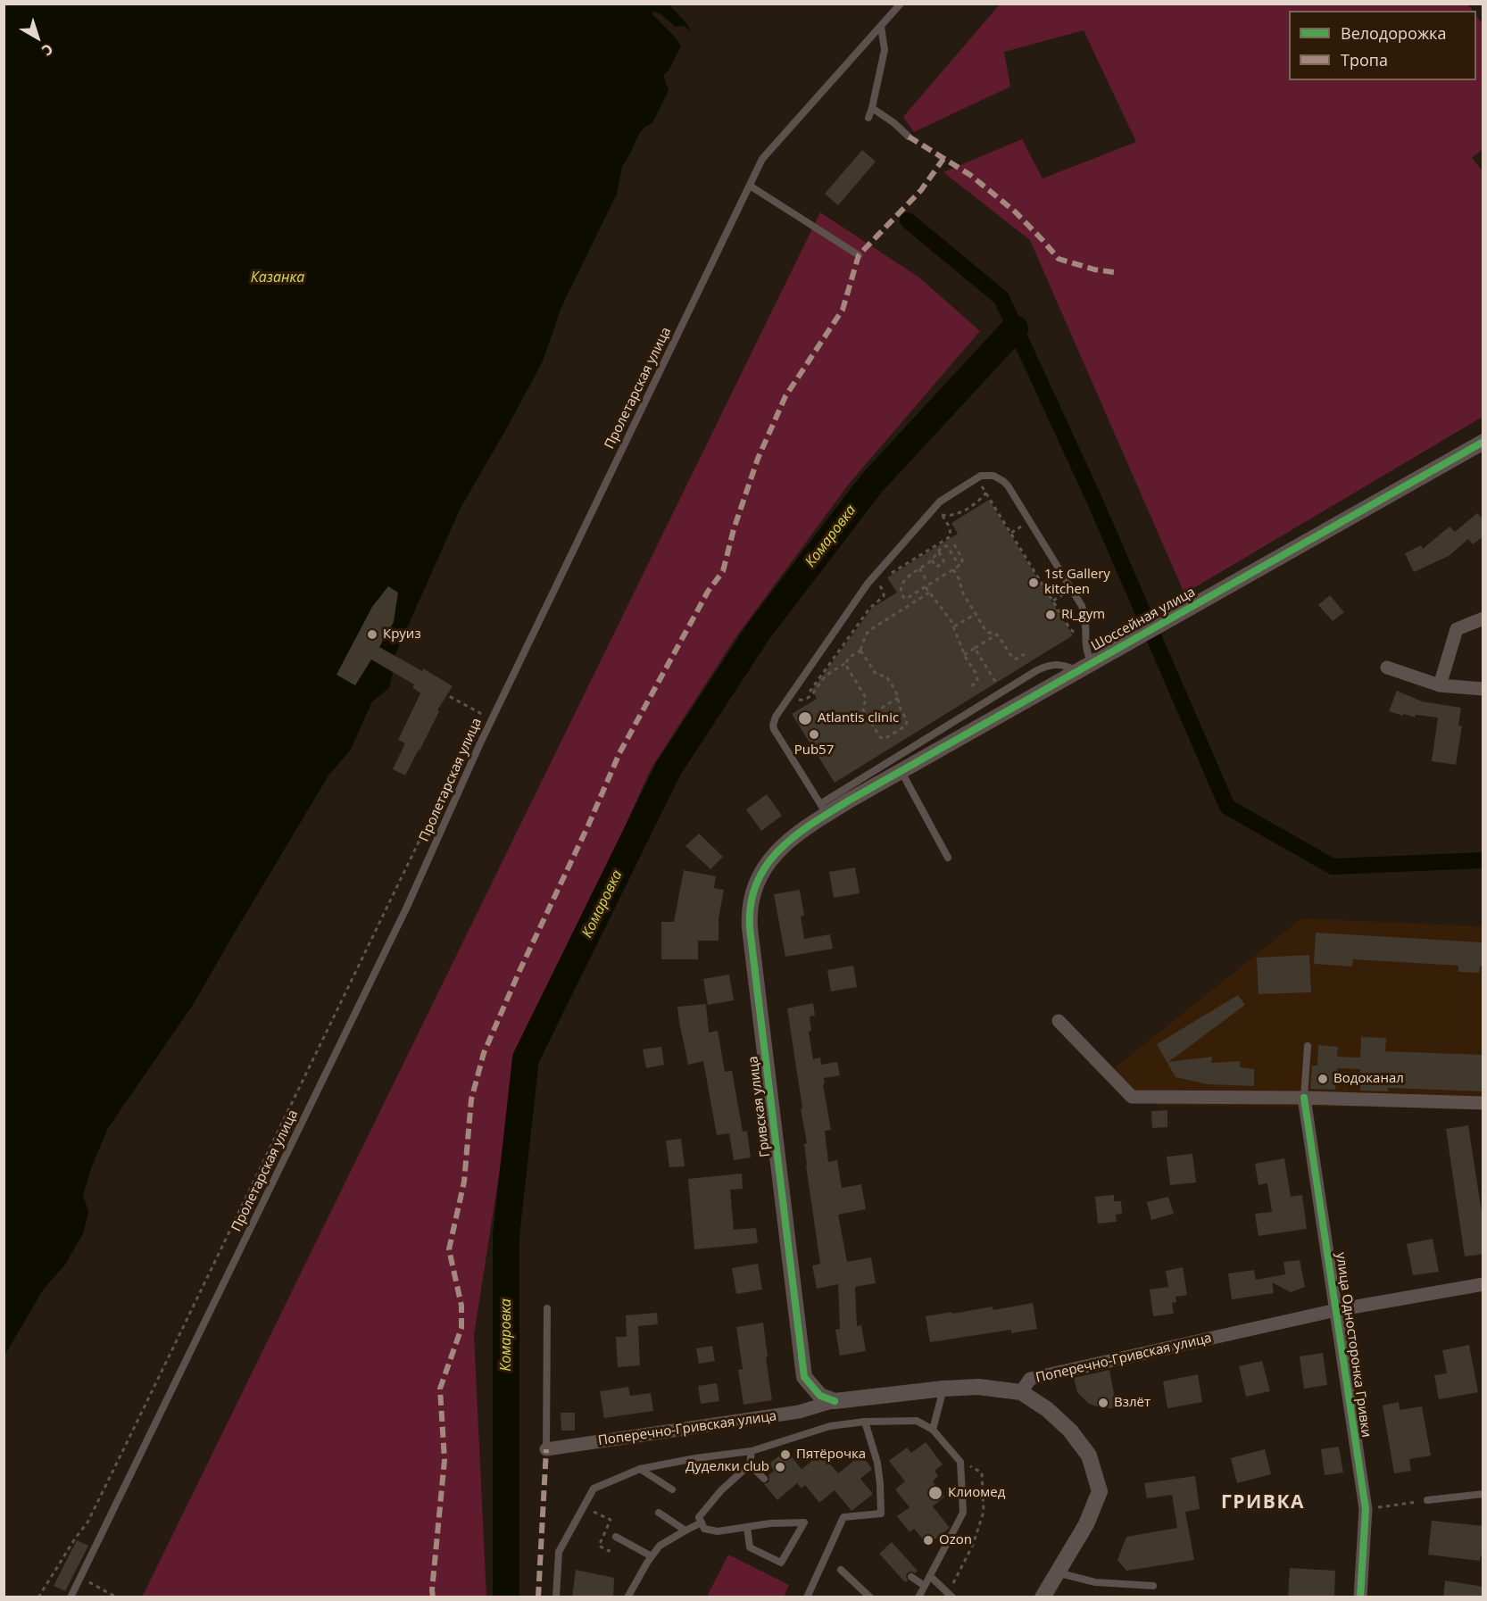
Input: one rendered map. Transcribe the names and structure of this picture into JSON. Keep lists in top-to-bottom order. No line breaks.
{"streets":{"street":["Шоссейная улица","Гривская улица","улица Односторонка Гривки","Поперечно-Гривская улица"],"lane":["Пролетарская улица"]},"crossings":[["Шоссейная улица","Гривская улица"],["Гривская улица","Поперечно-Гривская улица"],["улица Односторонка Гривки","Поперечно-Гривская улица"]],"districts":["ГРИВКА"],"water":["Казанка","Комаровка"],"places":["1st Gallery kitchen","Ri_gym","Круиз","Atlantis clinic","Pub57","Водоканал","Взлёт","Пятёрочка","Дуделки club","Клиомед","Ozon"],"legend":["Велодорожка","Тропа"],"north":"bottom right"}
